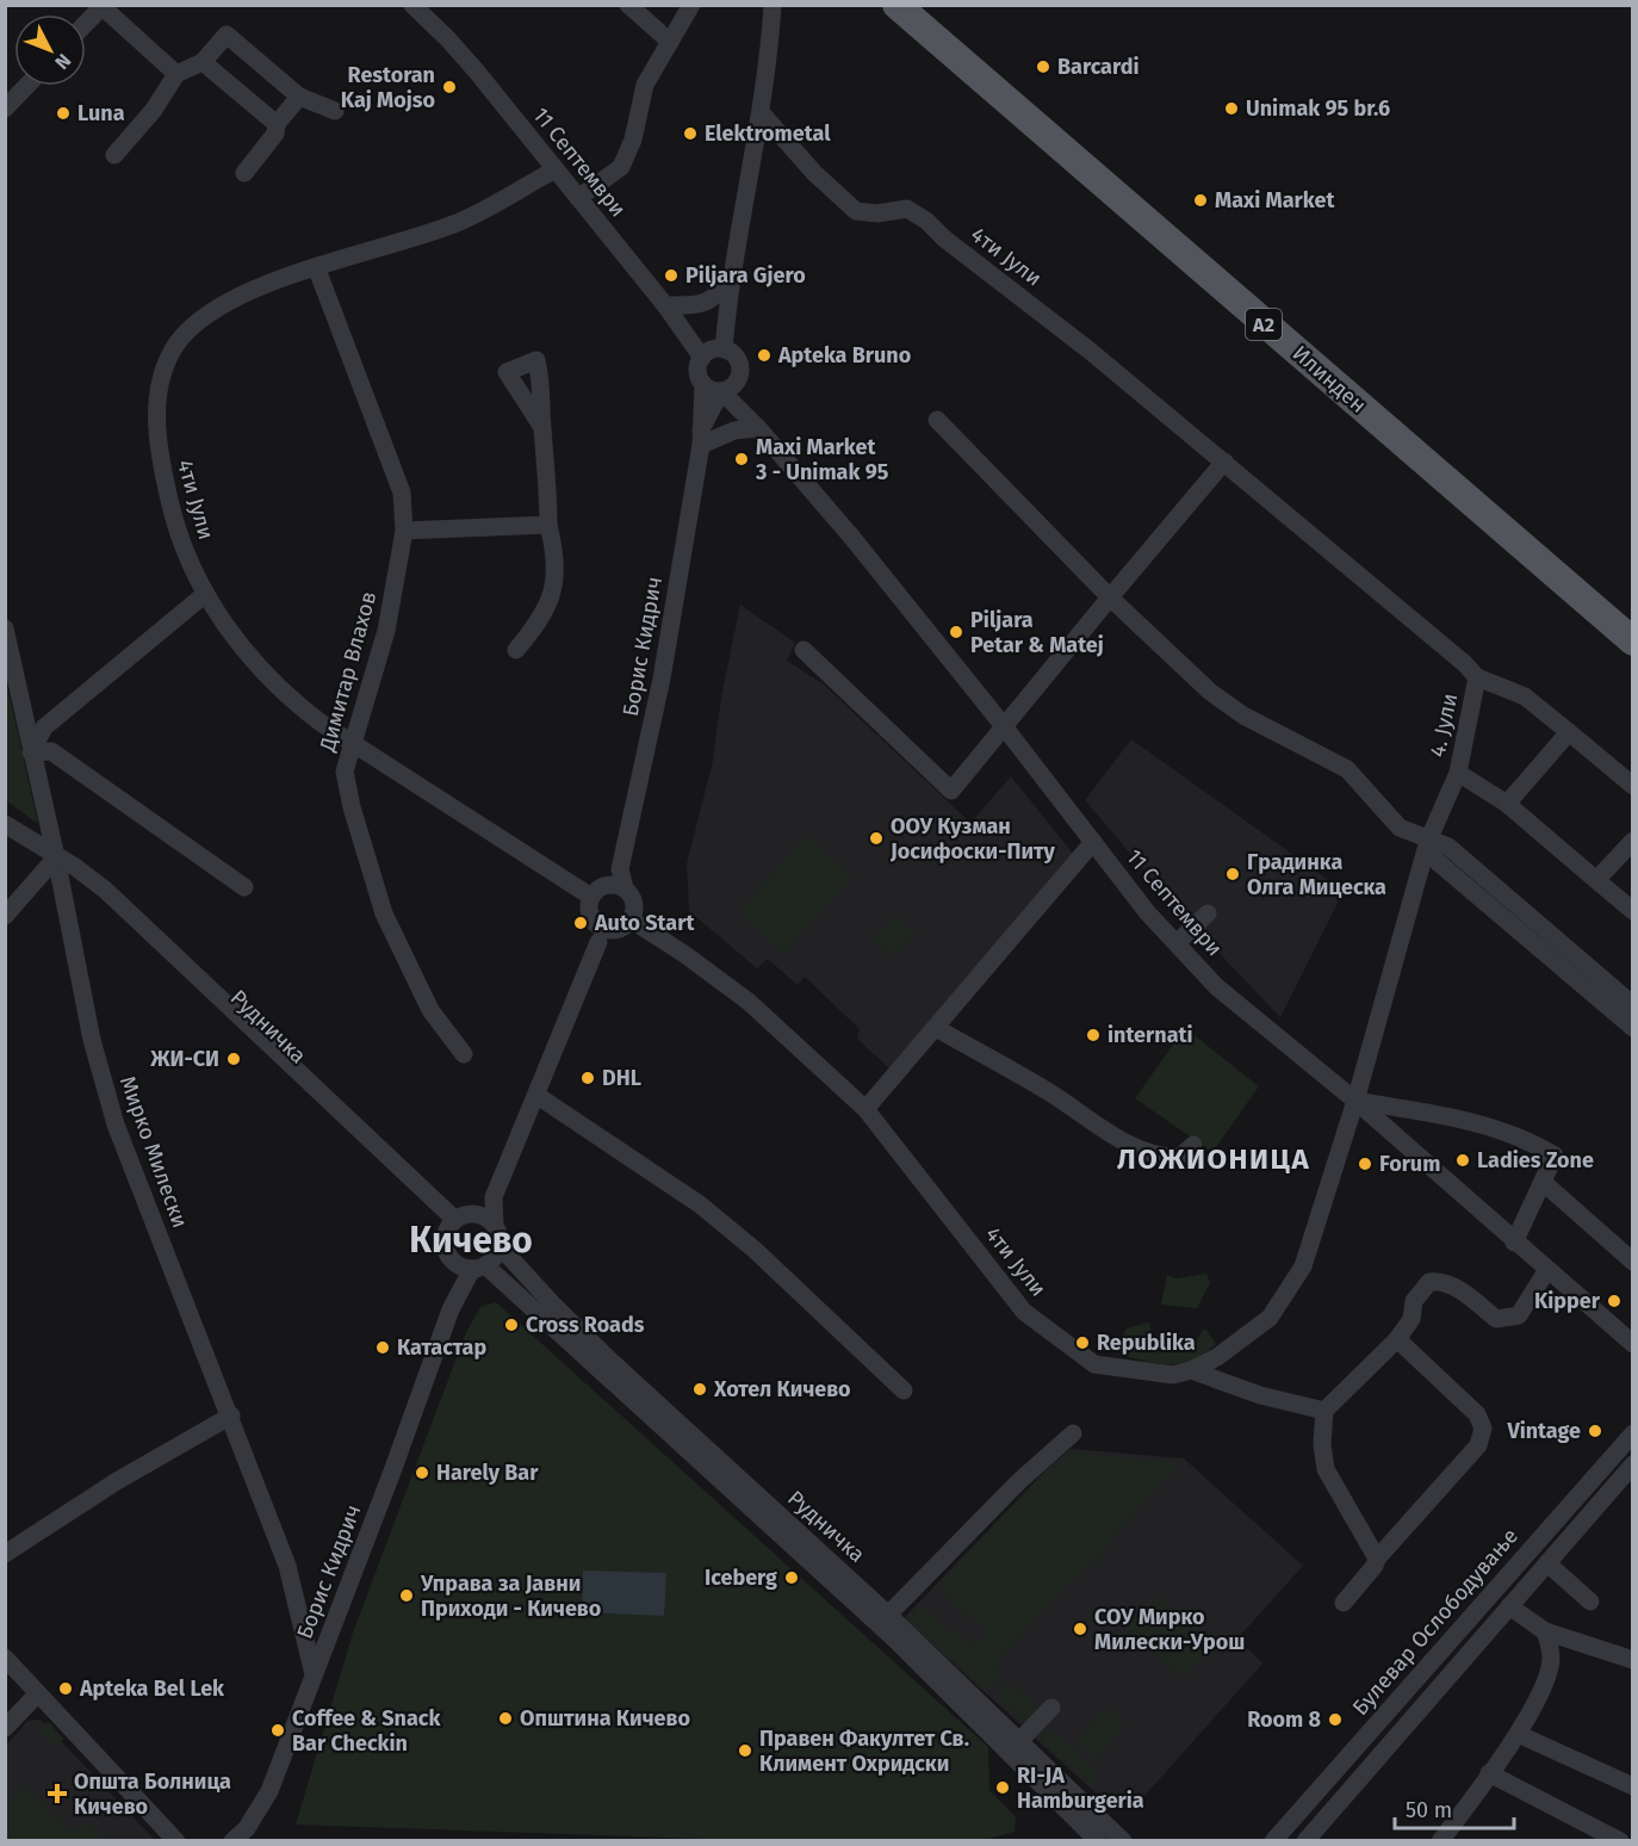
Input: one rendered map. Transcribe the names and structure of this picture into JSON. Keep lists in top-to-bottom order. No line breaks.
{"streets":{"main road":["A2","Илинден"],"street":["11 Септември","4ти Јули","Борис Кидрич","Димитар Влахов","4. Јули","Рудничка","Мирко Милески","Булевар Ослободување"]},"crossings":[["11 Септември","4ти Јули"],["11 Септември","4. Јули"],["4ти Јули","Димитар Влахов"],["4ти Јули","4. Јули"],["Борис Кидрич","Рудничка"],["Борис Кидрич","Мирко Милески"],["Рудничка","Мирко Милески"]],"districts":["ЛОЖИОНИЦА","Кичево"],"places":{"other":["Barcardi","Restoran Kaj Mojso","Unimak 95 br.6","Luna","Elektrometal","Maxi Market","Piljara Gjero","Apteka Bruno","Maxi Market 3 - Unimak 95","Piljara Petar & Matej","ООУ Кузман Јосифоски-Питу","Градинка Олга Мицеска","Auto Start","internati","ЖИ-СИ","DHL","Ladies Zone","Forum","Kipper","Cross Roads","Republika","Катастар","Хотел Кичево","Vintage","Harely Bar","Iceberg","Управа за Јавни Приходи - Кичево","СОУ Мирко Милески-Урош","Apteka Bel Lek","Општина Кичево","Room 8","Coffee & Snack Bar Checkin","Правен Факултет Св. Климент Охридски","RI-JA Hamburgeria"],"health":["Општа Болница Кичево"]},"scale_bar":"50 m","north":"bottom right"}
